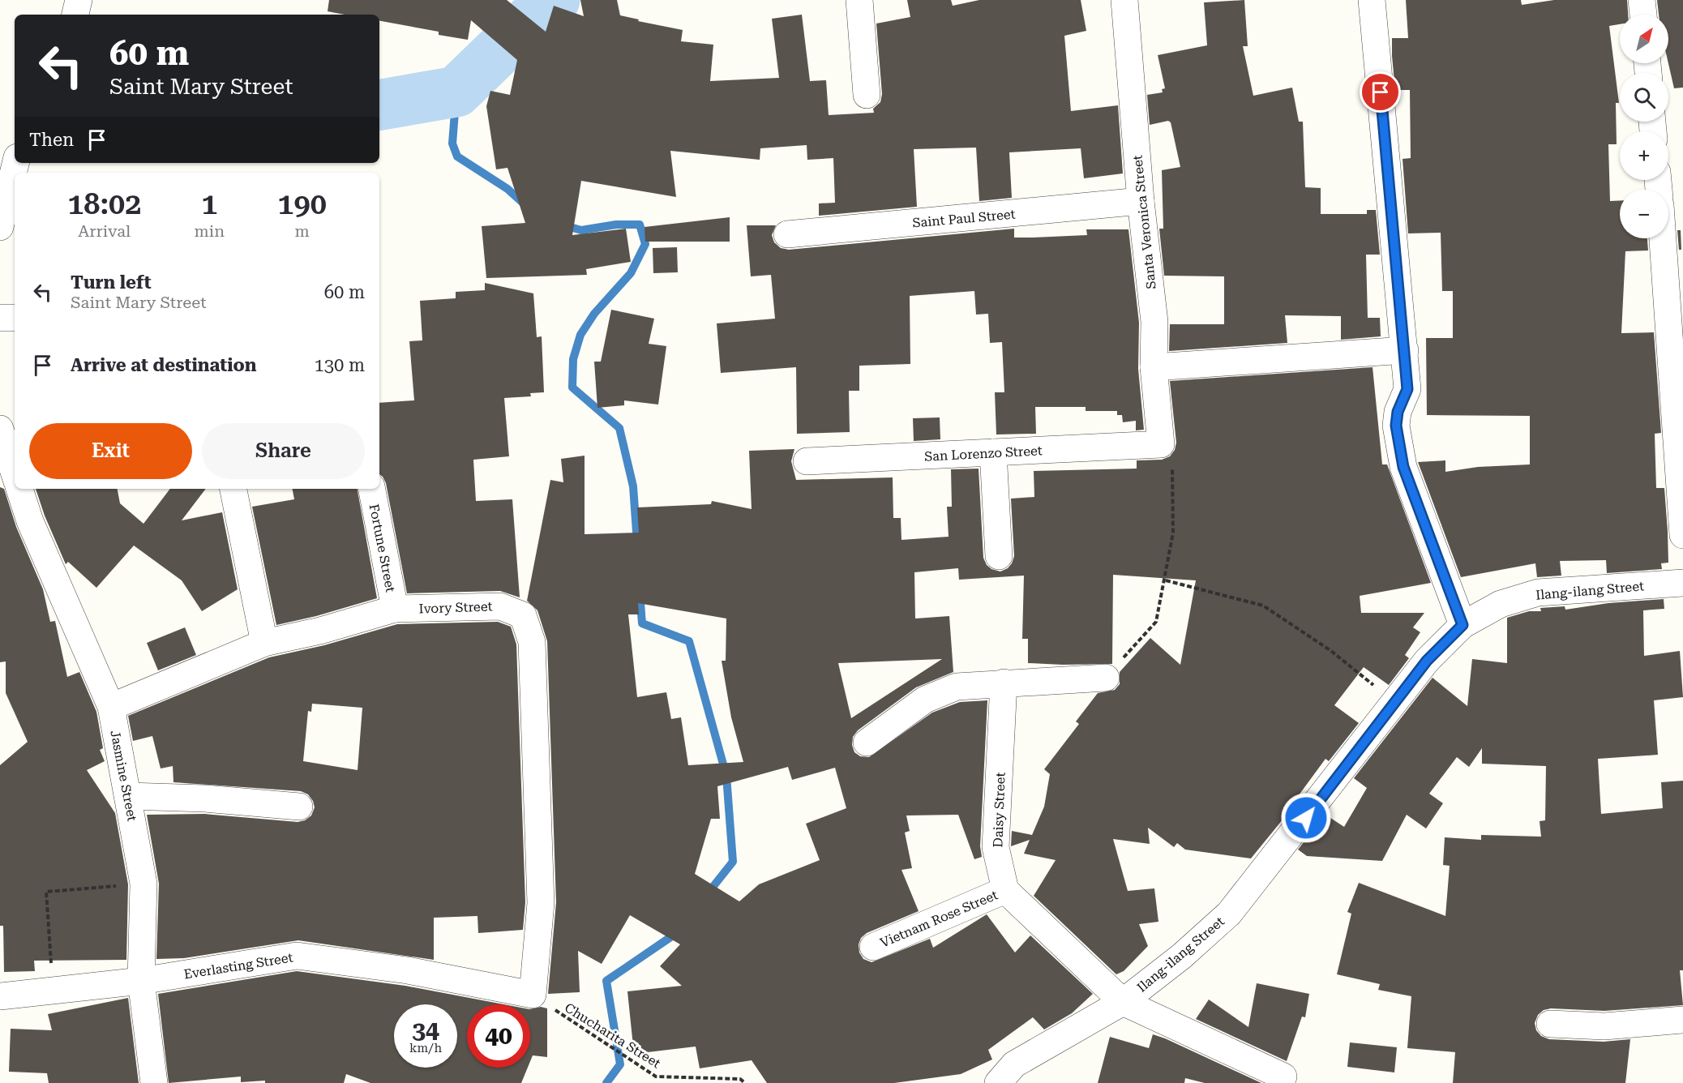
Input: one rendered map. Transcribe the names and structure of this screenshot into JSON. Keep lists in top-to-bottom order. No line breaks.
{"streets":{"street":["Saint Paul Street","Santa Veronica Street","San Lorenzo Street","Fortune Street","Ilang-ilang Street","Ivory Street","Jasmine Street","Daisy Street","Vietnam Rose Street","Everlasting Street"],"path":["Chucharita Street"]},"crossings":[["Saint Paul Street","Santa Veronica Street"],["Santa Veronica Street","San Lorenzo Street"],["Fortune Street","Ivory Street"],["Ivory Street","Jasmine Street"],["Ivory Street","Everlasting Street"],["Ivory Street","Chucharita Street"],["Jasmine Street","Everlasting Street"],["Daisy Street","Vietnam Rose Street"],["Everlasting Street","Chucharita Street"]],"north":"top right","page":{"map_buttons":["+","−"],"turn":["60 m","Saint Mary Street"],"then":"Then","eta":["18:02","Arrival","1","min","190","m"],"list":[{"name":"Turn left","note":"Saint Mary Street","value":"60 m"},{"name":"Arrive at destination","value":"130 m"}],"buttons":["Exit","Share"],"speed":"34 km/h","limit":"40"}}
